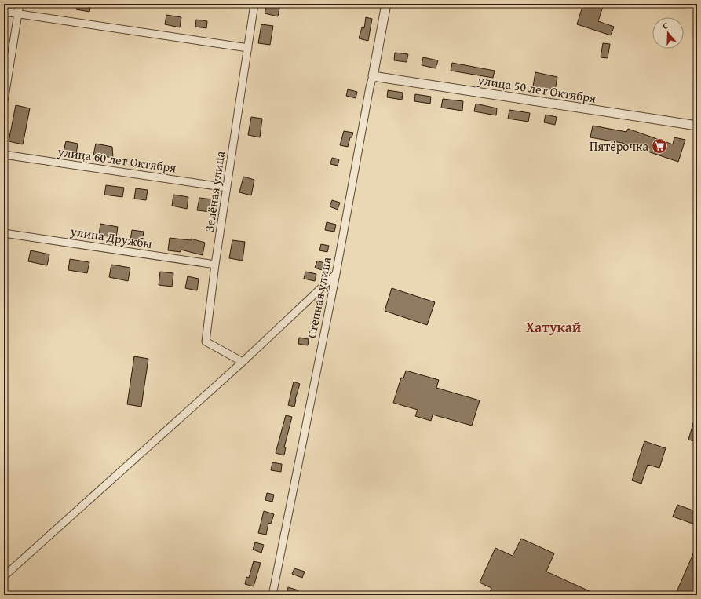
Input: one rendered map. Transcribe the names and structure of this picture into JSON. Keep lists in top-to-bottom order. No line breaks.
{"streets":{"street":["улица 50 лет Октября","улица 60 лет Октября","Зелёная улица","улица Дружбы","Степная улица"]},"crossings":[["улица 50 лет Октября","Степная улица"],["улица 60 лет Октября","Зелёная улица"],["Зелёная улица","улица Дружбы"]],"districts":["Хатукай"],"places":{"supermarket":["Пятёрочка"]},"north":"top"}
